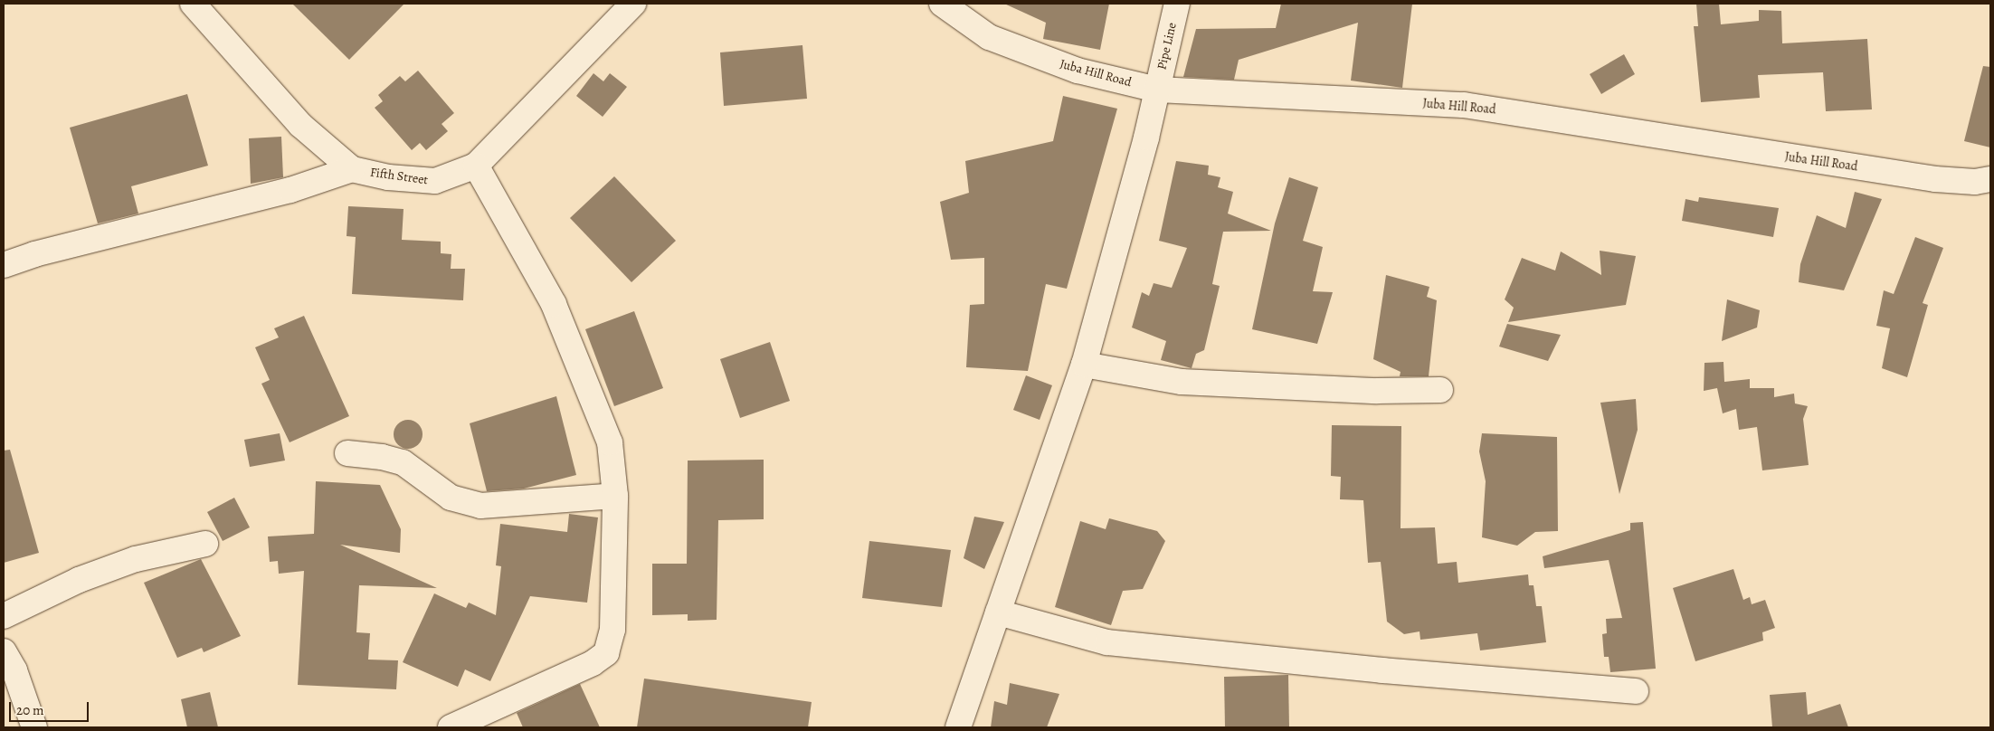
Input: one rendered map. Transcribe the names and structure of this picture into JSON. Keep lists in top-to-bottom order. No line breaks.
{"streets":{"street":["Pipe Line","Juba Hill Road","Fifth Street"]},"crossings":[["Pipe Line","Juba Hill Road"]],"scale_bar":"20 m"}
